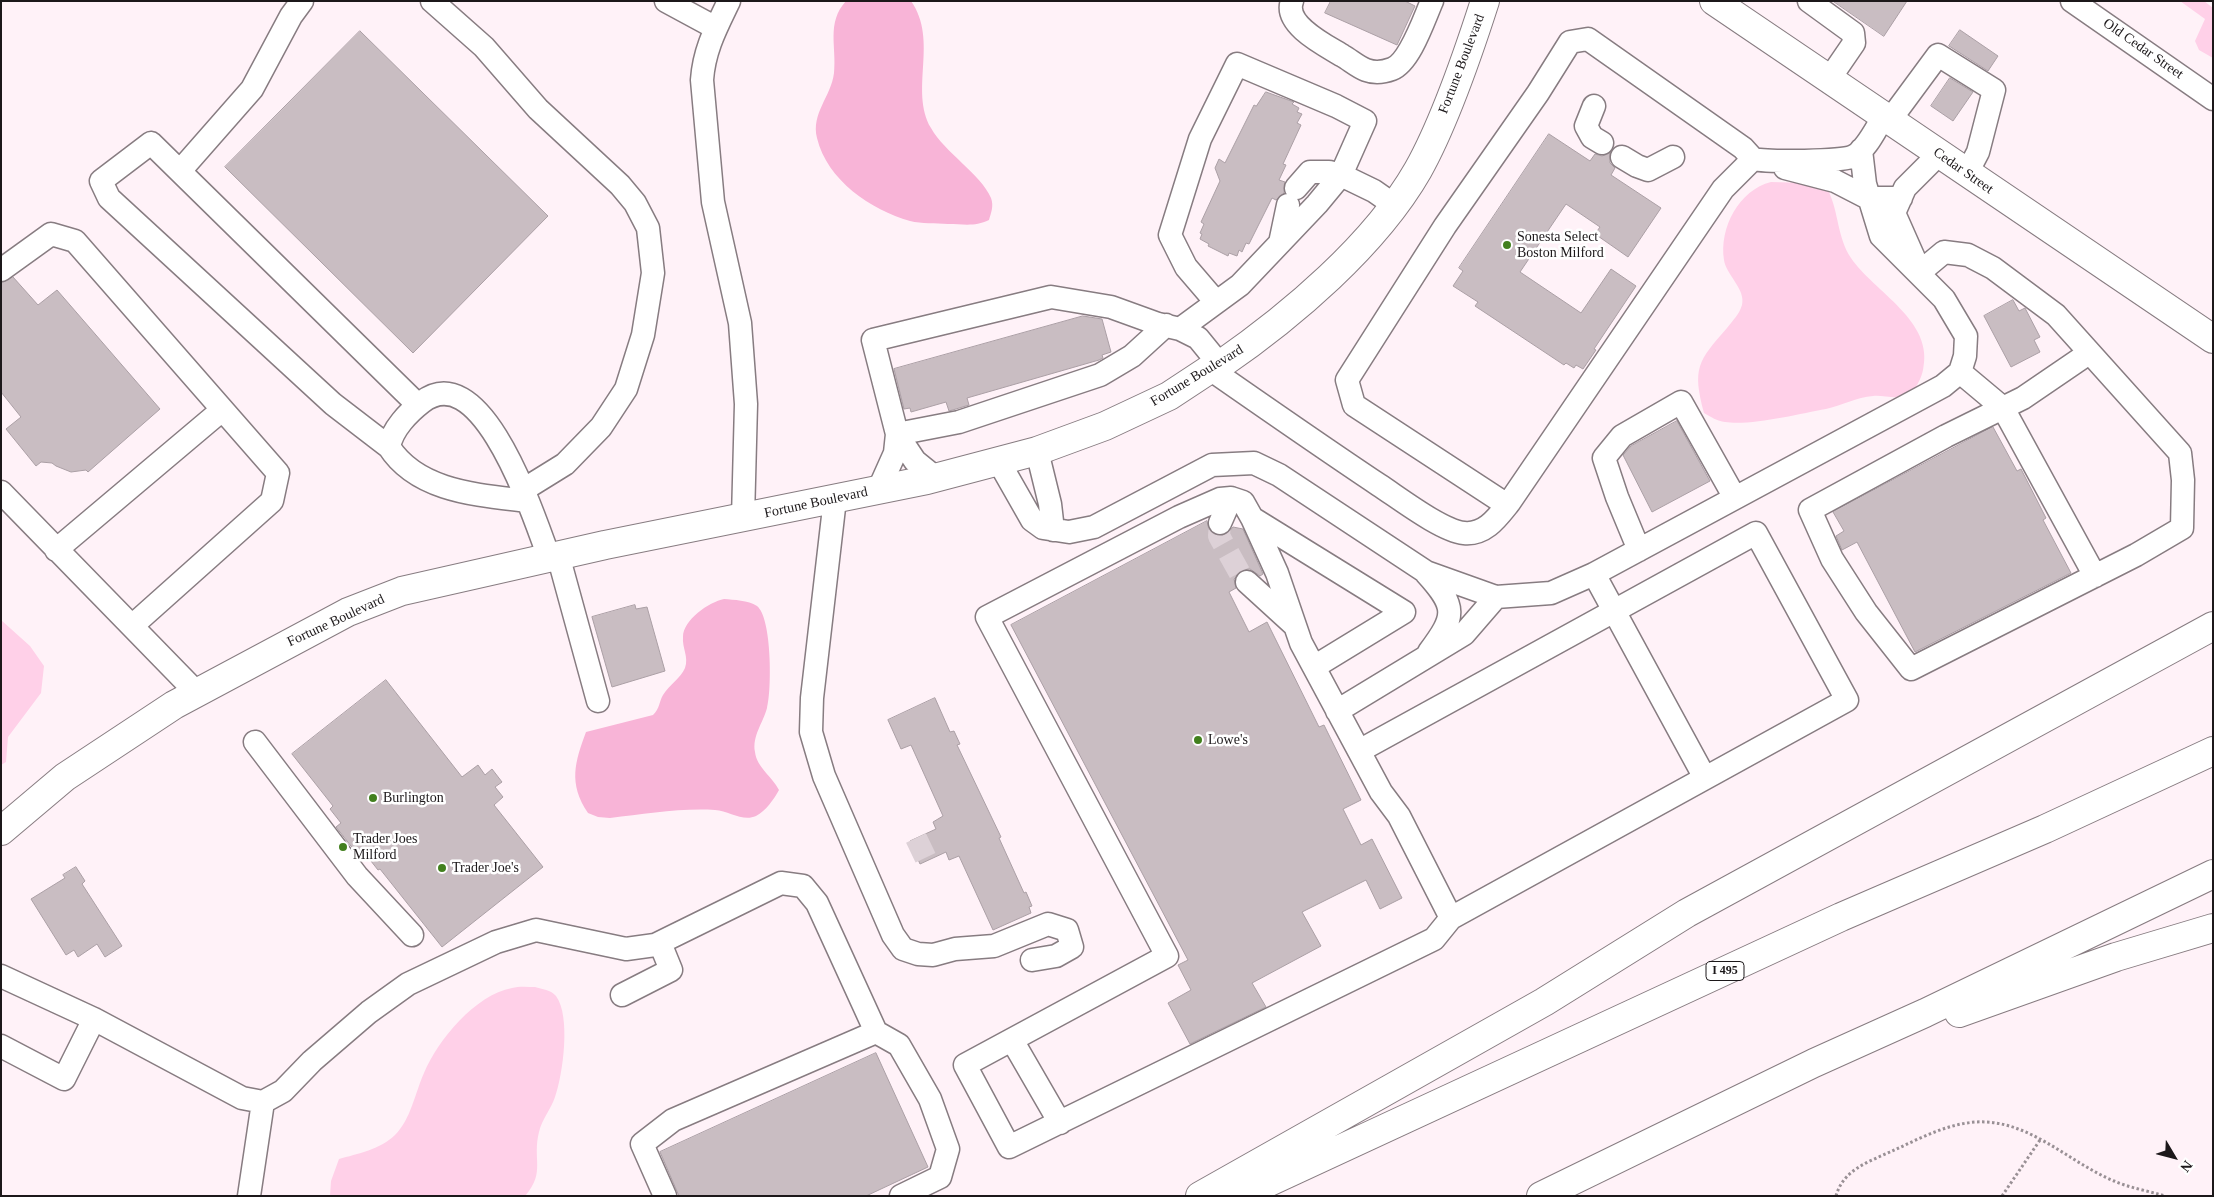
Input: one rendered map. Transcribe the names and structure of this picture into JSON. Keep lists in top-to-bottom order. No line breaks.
{"streets":{"main road":["Fortune Boulevard","Cedar Street","I 495"],"street":["Old Cedar Street"]},"places":["Sonesta Select Boston Milford","Lowe's","Burlington","Trader Joes Milford","Trader Joe's"],"north":"bottom right"}
